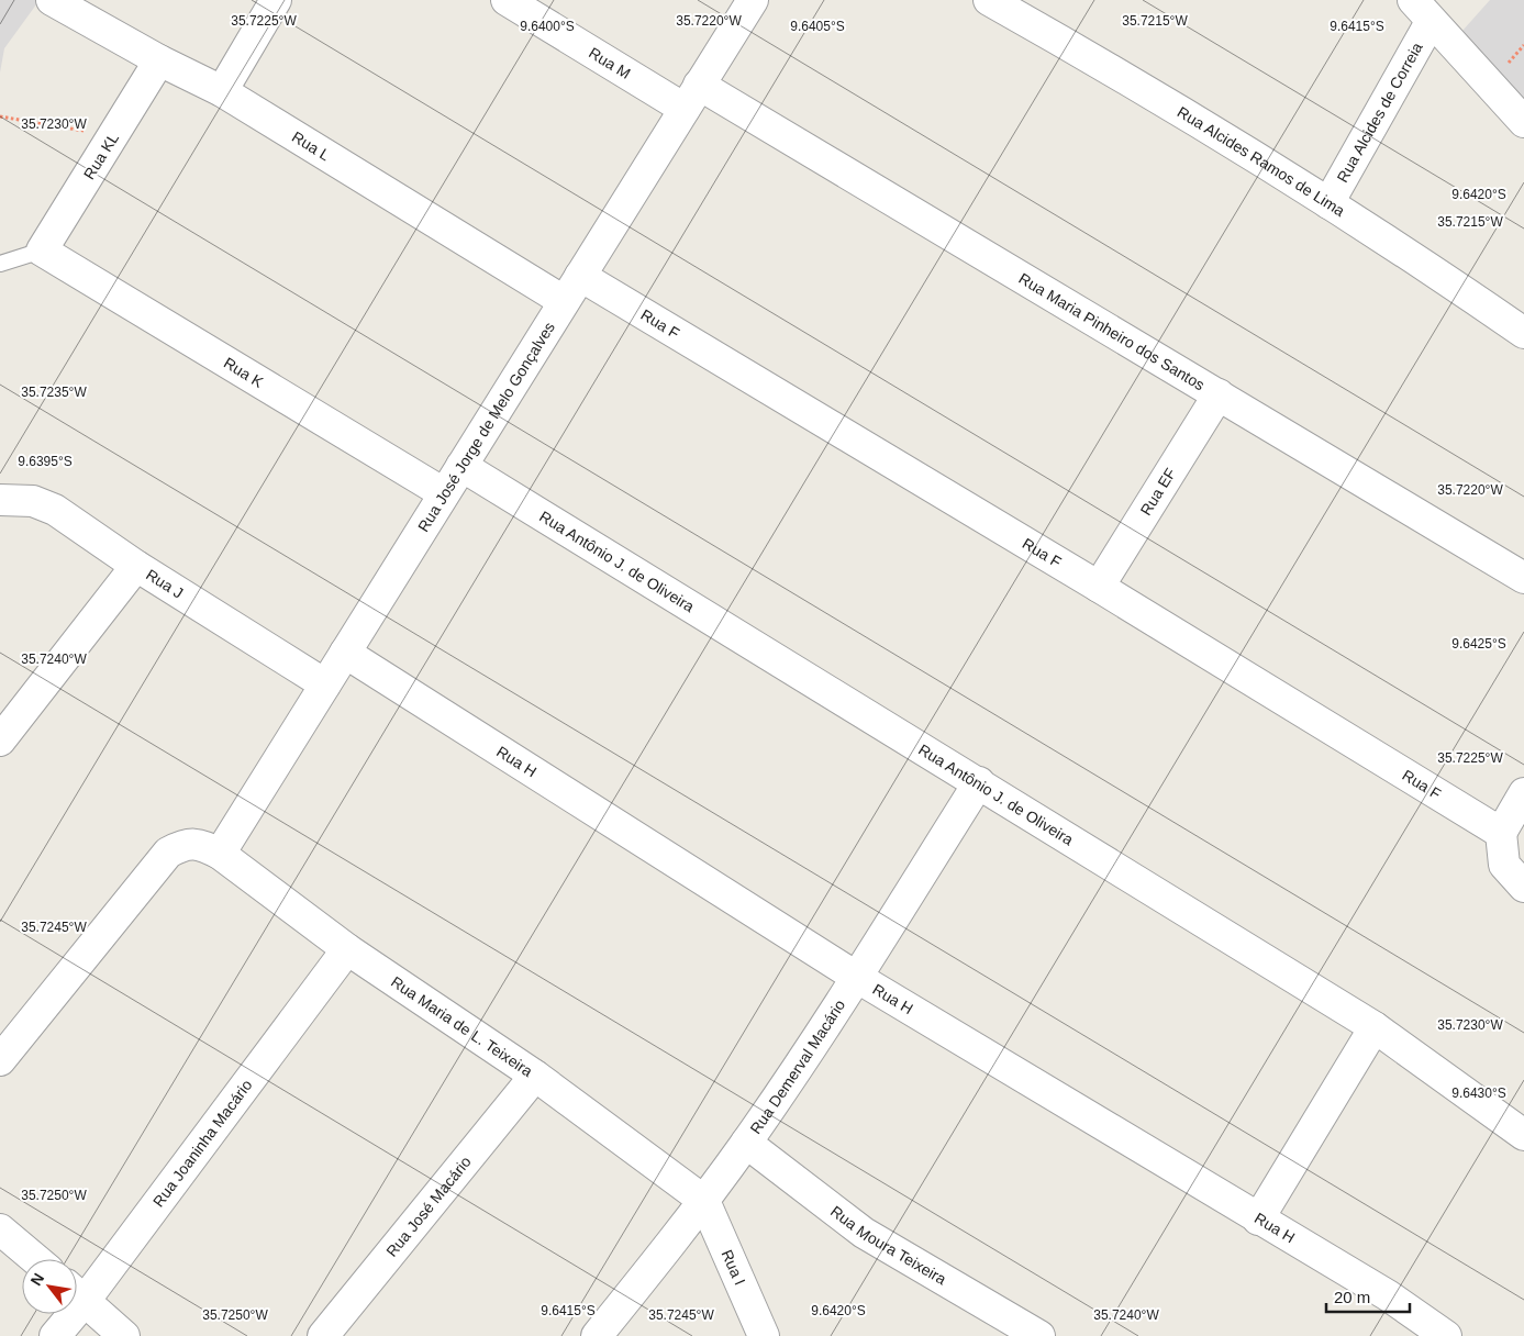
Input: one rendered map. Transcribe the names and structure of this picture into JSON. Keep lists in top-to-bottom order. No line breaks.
{"streets":{"street":["Rua M","Rua Alcides de Correia","Rua L","Rua KL","Rua Alcides Ramos de Lima","Rua F","Rua Maria Pinheiro dos Santos","Rua K","Rua José Jorge de Melo Gonçalves","Rua EF","Rua Antônio J. de Oliveira","Rua J","Rua H","Rua Maria de L. Teixeira","Rua Demerval Macário","Rua Joaninha Macário","Rua José Macário","Rua Moura Teixeira","Rua I"]},"crossings":[["Rua M","Rua Maria Pinheiro dos Santos"],["Rua M","Rua José Jorge de Melo Gonçalves"],["Rua Alcides de Correia","Rua Alcides Ramos de Lima"],["Rua L","Rua KL"],["Rua L","Rua José Jorge de Melo Gonçalves"],["Rua KL","Rua K"],["Rua F","Rua José Jorge de Melo Gonçalves"],["Rua F","Rua EF"],["Rua Maria Pinheiro dos Santos","Rua José Jorge de Melo Gonçalves"],["Rua Maria Pinheiro dos Santos","Rua EF"],["Rua K","Rua José Jorge de Melo Gonçalves"],["Rua José Jorge de Melo Gonçalves","Rua Antônio J. de Oliveira"],["Rua José Jorge de Melo Gonçalves","Rua J"],["Rua José Jorge de Melo Gonçalves","Rua H"],["Rua José Jorge de Melo Gonçalves","Rua Maria de L. Teixeira"],["Rua Antônio J. de Oliveira","Rua Demerval Macário"],["Rua H","Rua Demerval Macário"],["Rua Maria de L. Teixeira","Rua Demerval Macário"],["Rua Maria de L. Teixeira","Rua Joaninha Macário"],["Rua Maria de L. Teixeira","Rua José Macário"],["Rua Maria de L. Teixeira","Rua I"],["Rua Demerval Macário","Rua Moura Teixeira"],["Rua Demerval Macário","Rua I"]],"scale_bar":"20 m","north":"top left","coordinates":["35.7225°W","35.7220°W","35.7215°W","9.6400°S","9.6405°S","9.6415°S","35.7230°W","9.6420°S","35.7235°W","9.6395°S","9.6425°S","35.7240°W","35.7245°W","9.6430°S","35.7250°W"]}
